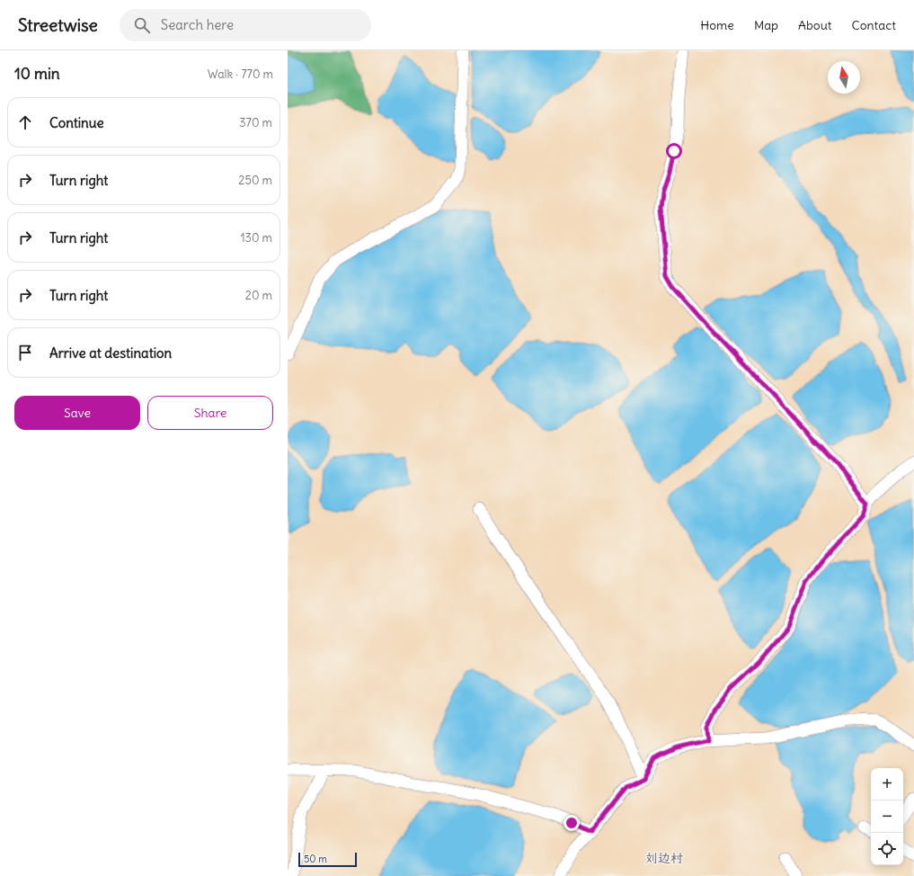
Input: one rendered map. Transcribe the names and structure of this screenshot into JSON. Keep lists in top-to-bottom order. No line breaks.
{"districts":["刘边村"],"scale_bar":"50 m","north":"top","page":{"header":"Streetwise","search":"Search here","nav":["Home","Map","About","Contact"],"heading":["10 min","Walk · 770 m"],"list":[["Continue","370 m"],["Turn right","250 m"],["Turn right","130 m"],["Turn right","20 m"],"Arrive at destination"],"buttons":["Save","Share"],"map_buttons":["+","−"],"scale":"50 m"}}
